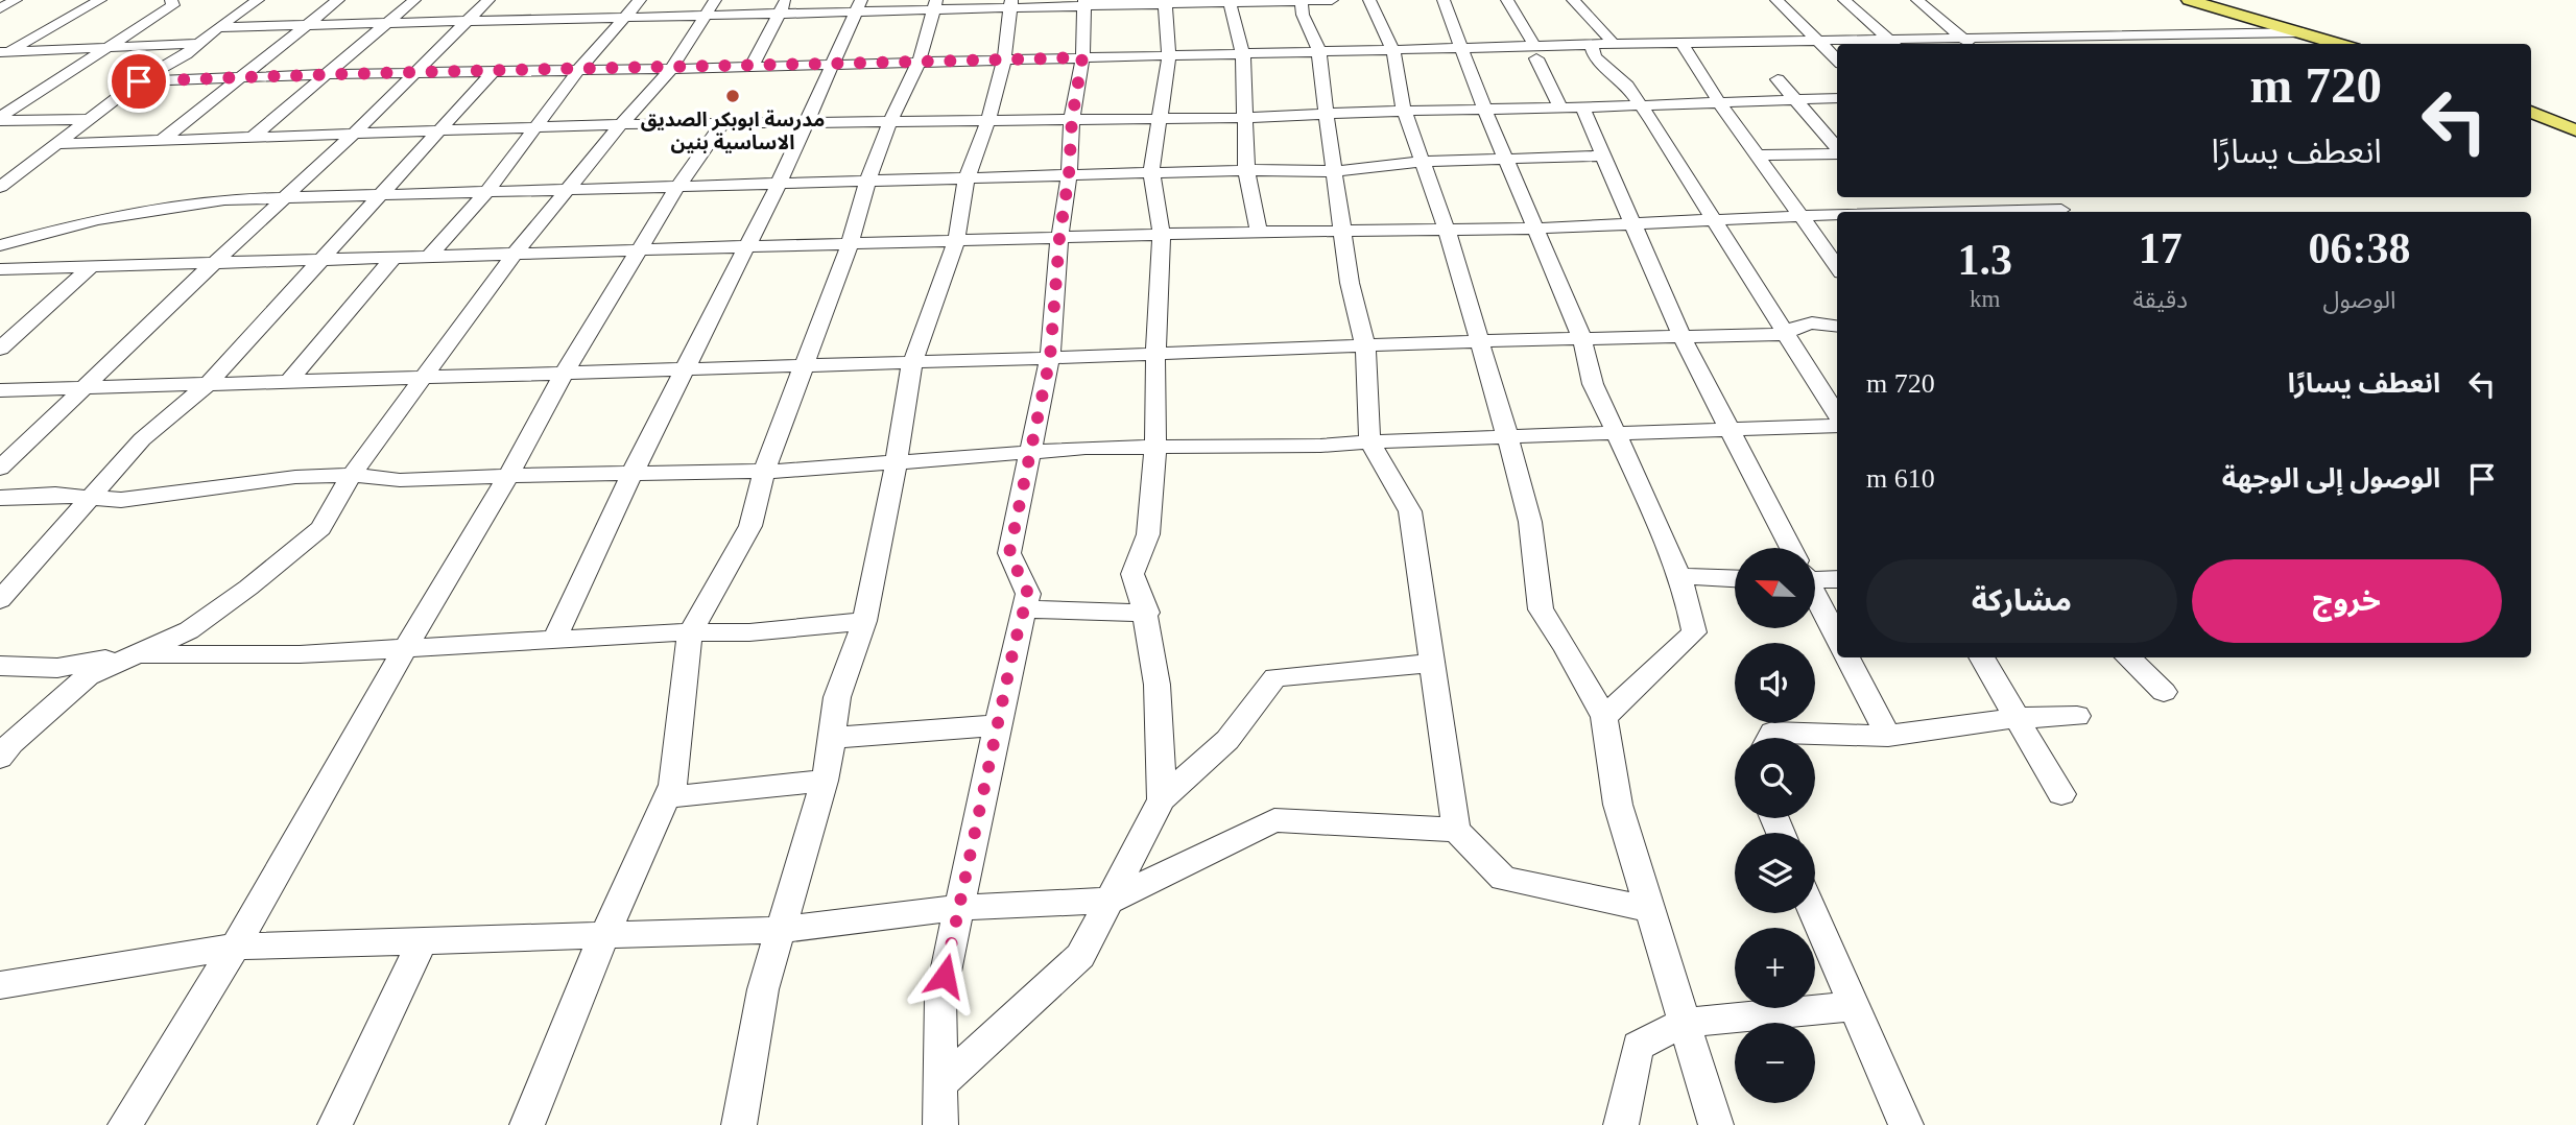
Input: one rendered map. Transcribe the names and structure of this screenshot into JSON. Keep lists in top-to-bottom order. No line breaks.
{"places":["مدرسة ابوبكر الصديق الاساسية بنين"],"north":"left","page":{"turn":["720 m","انعطف يسارًا"],"eta":["06:38","الوصول","17","دقيقة","1.3","km"],"list":[{"name":"انعطف يسارًا","value":"720 m"},{"name":"الوصول إلى الوجهة","value":"610 m"}],"buttons":["خروج","مشاركة"],"map_buttons":["+","−"]}}
